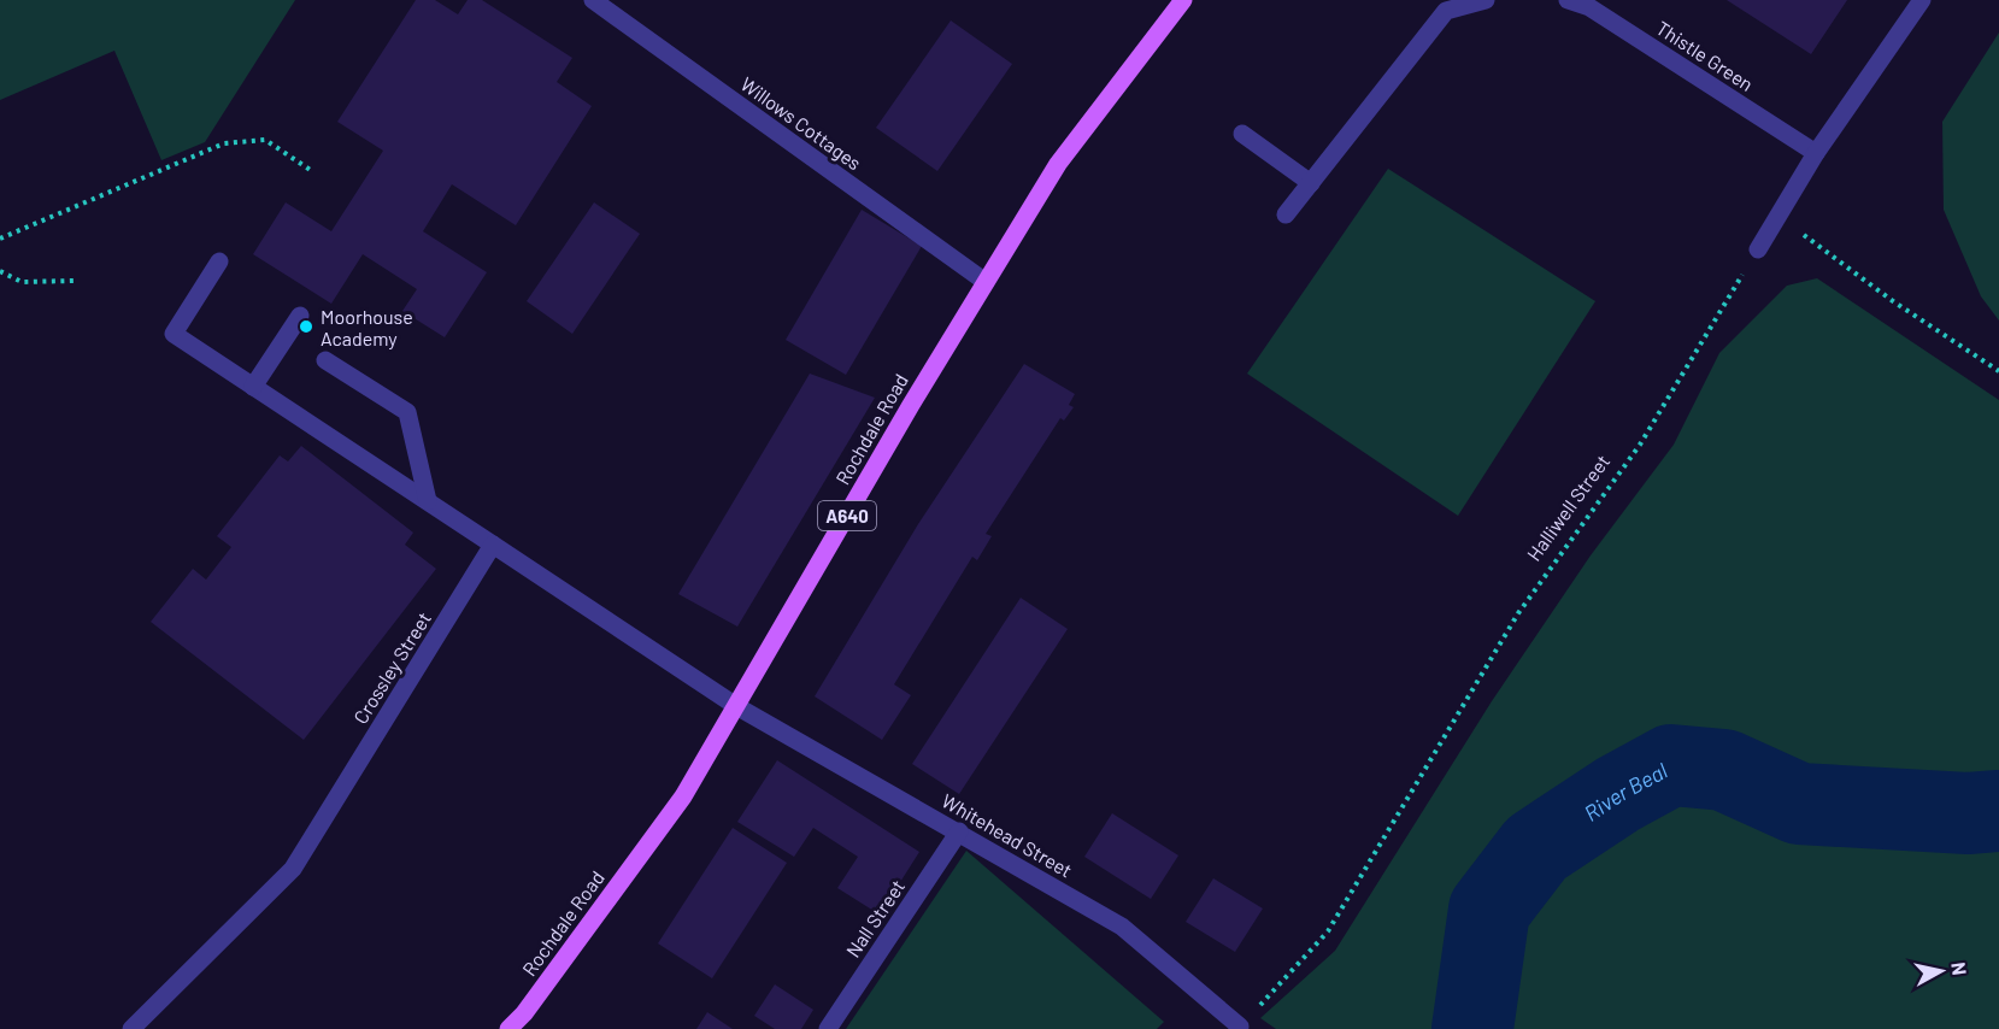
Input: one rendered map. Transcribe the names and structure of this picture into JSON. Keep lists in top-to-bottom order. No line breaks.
{"streets":{"main road":["Rochdale Road","A640"],"street":["Thistle Green","Willows Cottages","Crossley Street","Whitehead Street","Nall Street"],"path":["Halliwell Street"]},"crossings":[["Willows Cottages","Rochdale Road"],["Rochdale Road","Whitehead Street"],["Halliwell Street","Whitehead Street"],["Whitehead Street","Nall Street"]],"water":["River Beal"],"places":["Moorhouse Academy"],"north":"right"}
